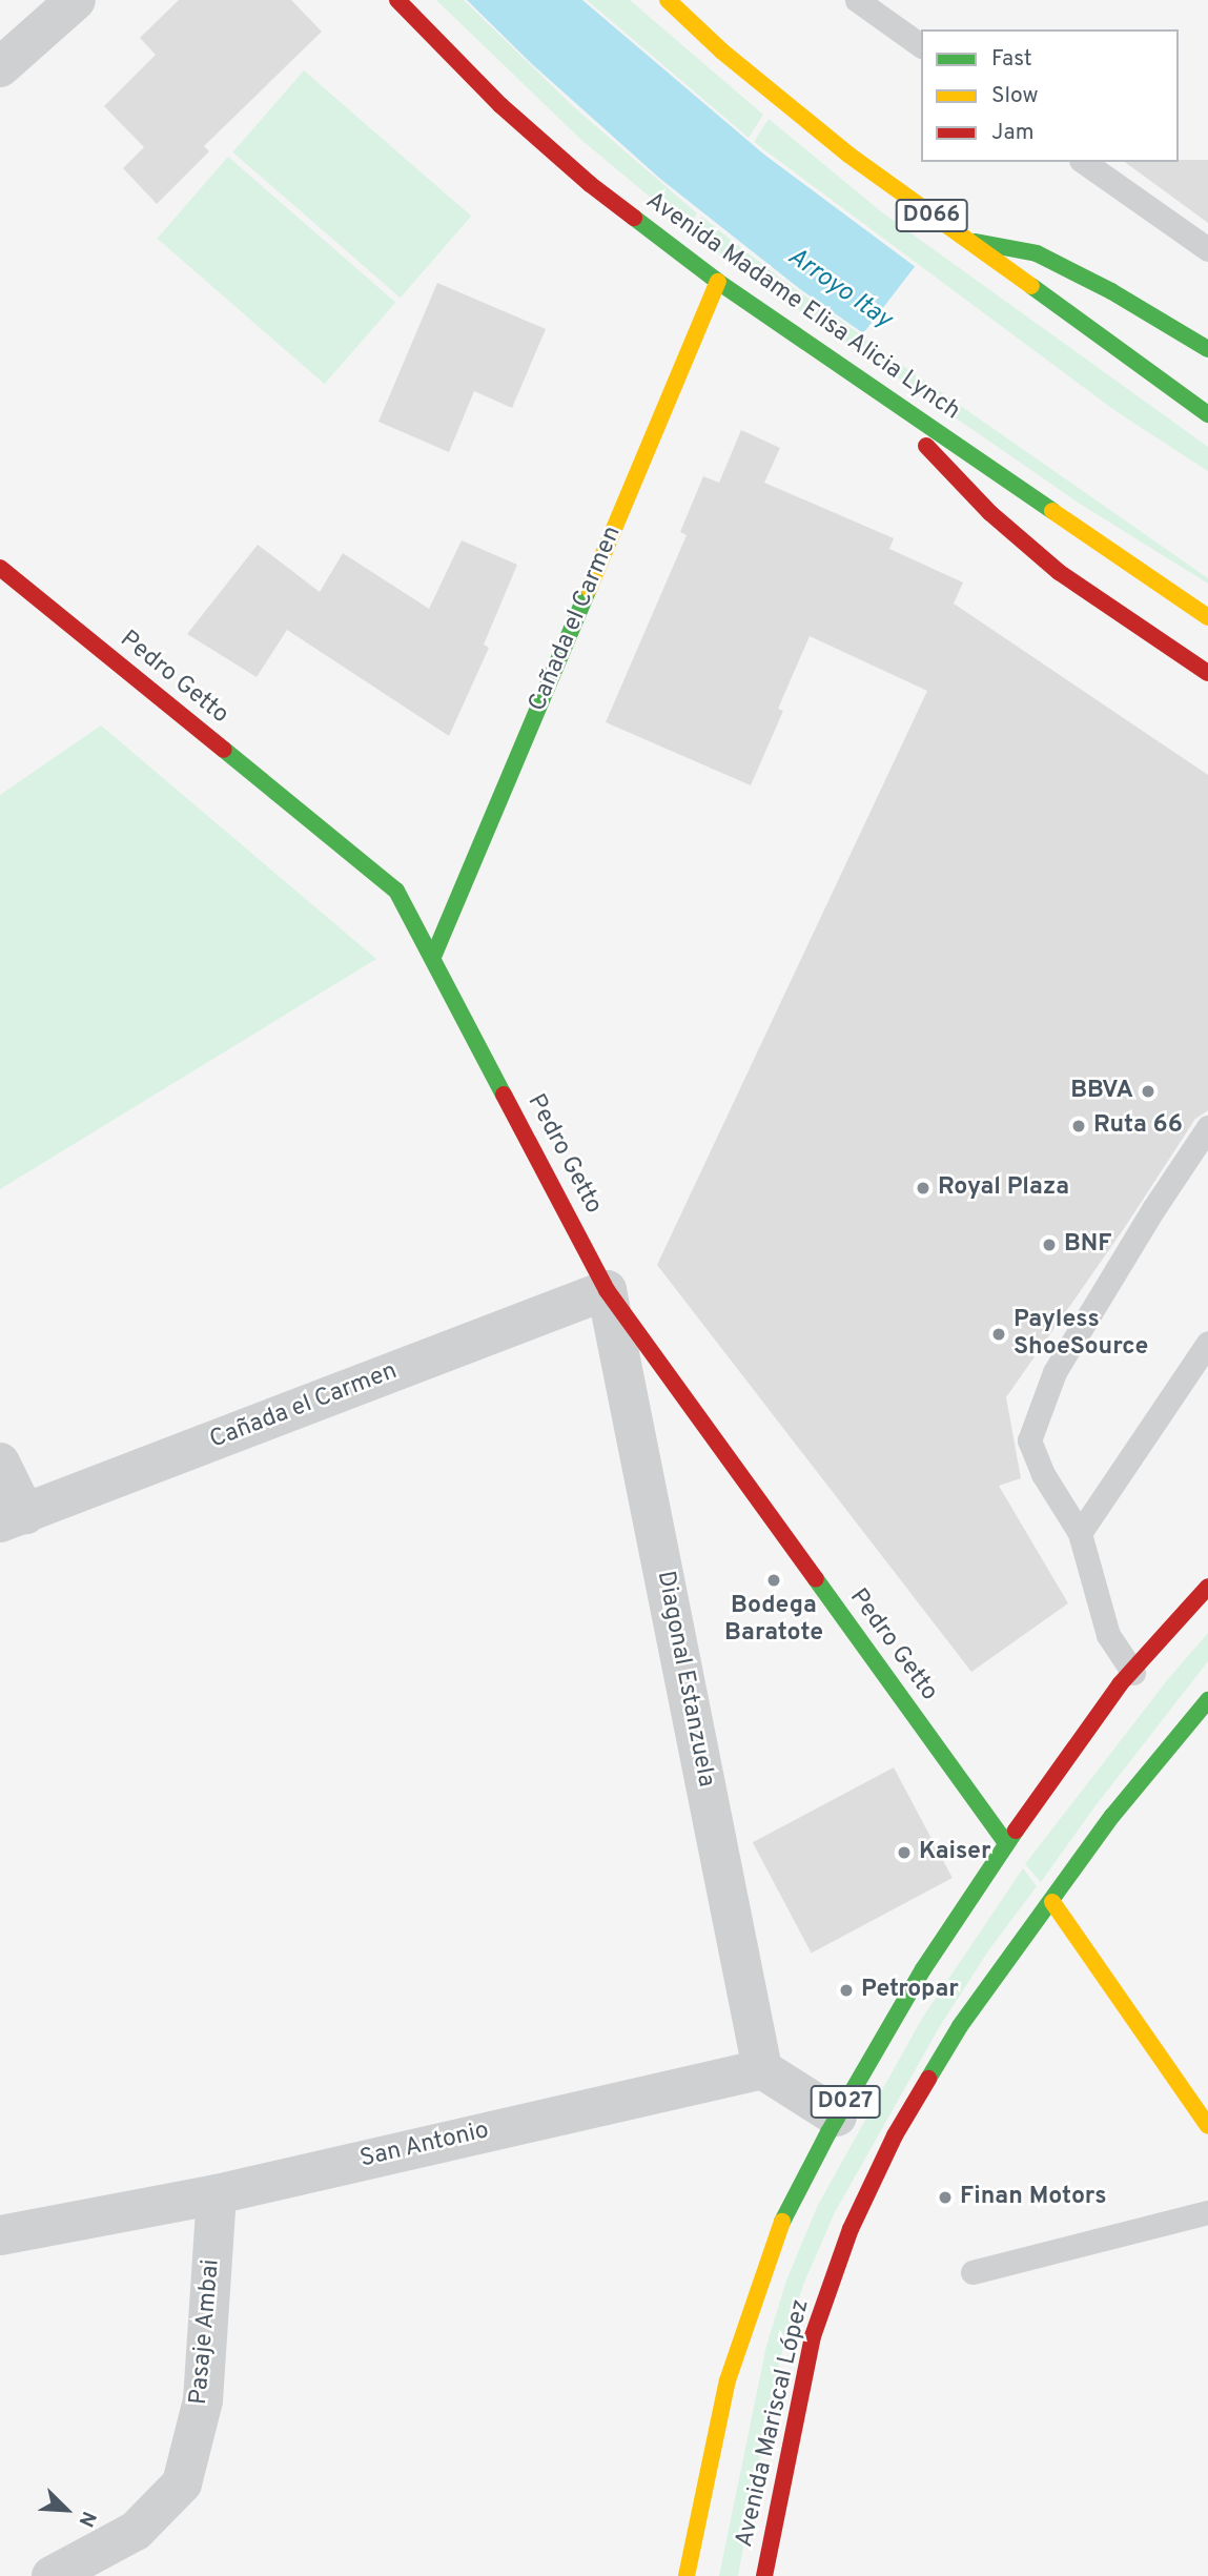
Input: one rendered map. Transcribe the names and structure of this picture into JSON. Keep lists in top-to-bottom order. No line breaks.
{"streets":{"main road":["D066","Avenida Madame Elisa Alicia Lynch","Cañada el Carmen","Pedro Getto","D027","Avenida Mariscal López"],"street":["Diagonal Estanzuela","San Antonio","Pasaje Ambai"]},"crossings":[["Avenida Madame Elisa Alicia Lynch","Cañada el Carmen"],["Cañada el Carmen","Pedro Getto"],["Cañada el Carmen","Diagonal Estanzuela"],["Pedro Getto","Diagonal Estanzuela"],["Pedro Getto","D027"],["Pedro Getto","Avenida Mariscal López"],["Diagonal Estanzuela","San Antonio"],["D027","Avenida Mariscal López"],["San Antonio","Pasaje Ambai"]],"water":["Arroyo Itay"],"places":["BBVA","Ruta 66","Royal Plaza","BNF","Payless ShoeSource","Bodega Baratote","Kaiser","Petropar","Finan Motors"],"legend":["Fast","Slow","Jam"],"north":"bottom right"}
